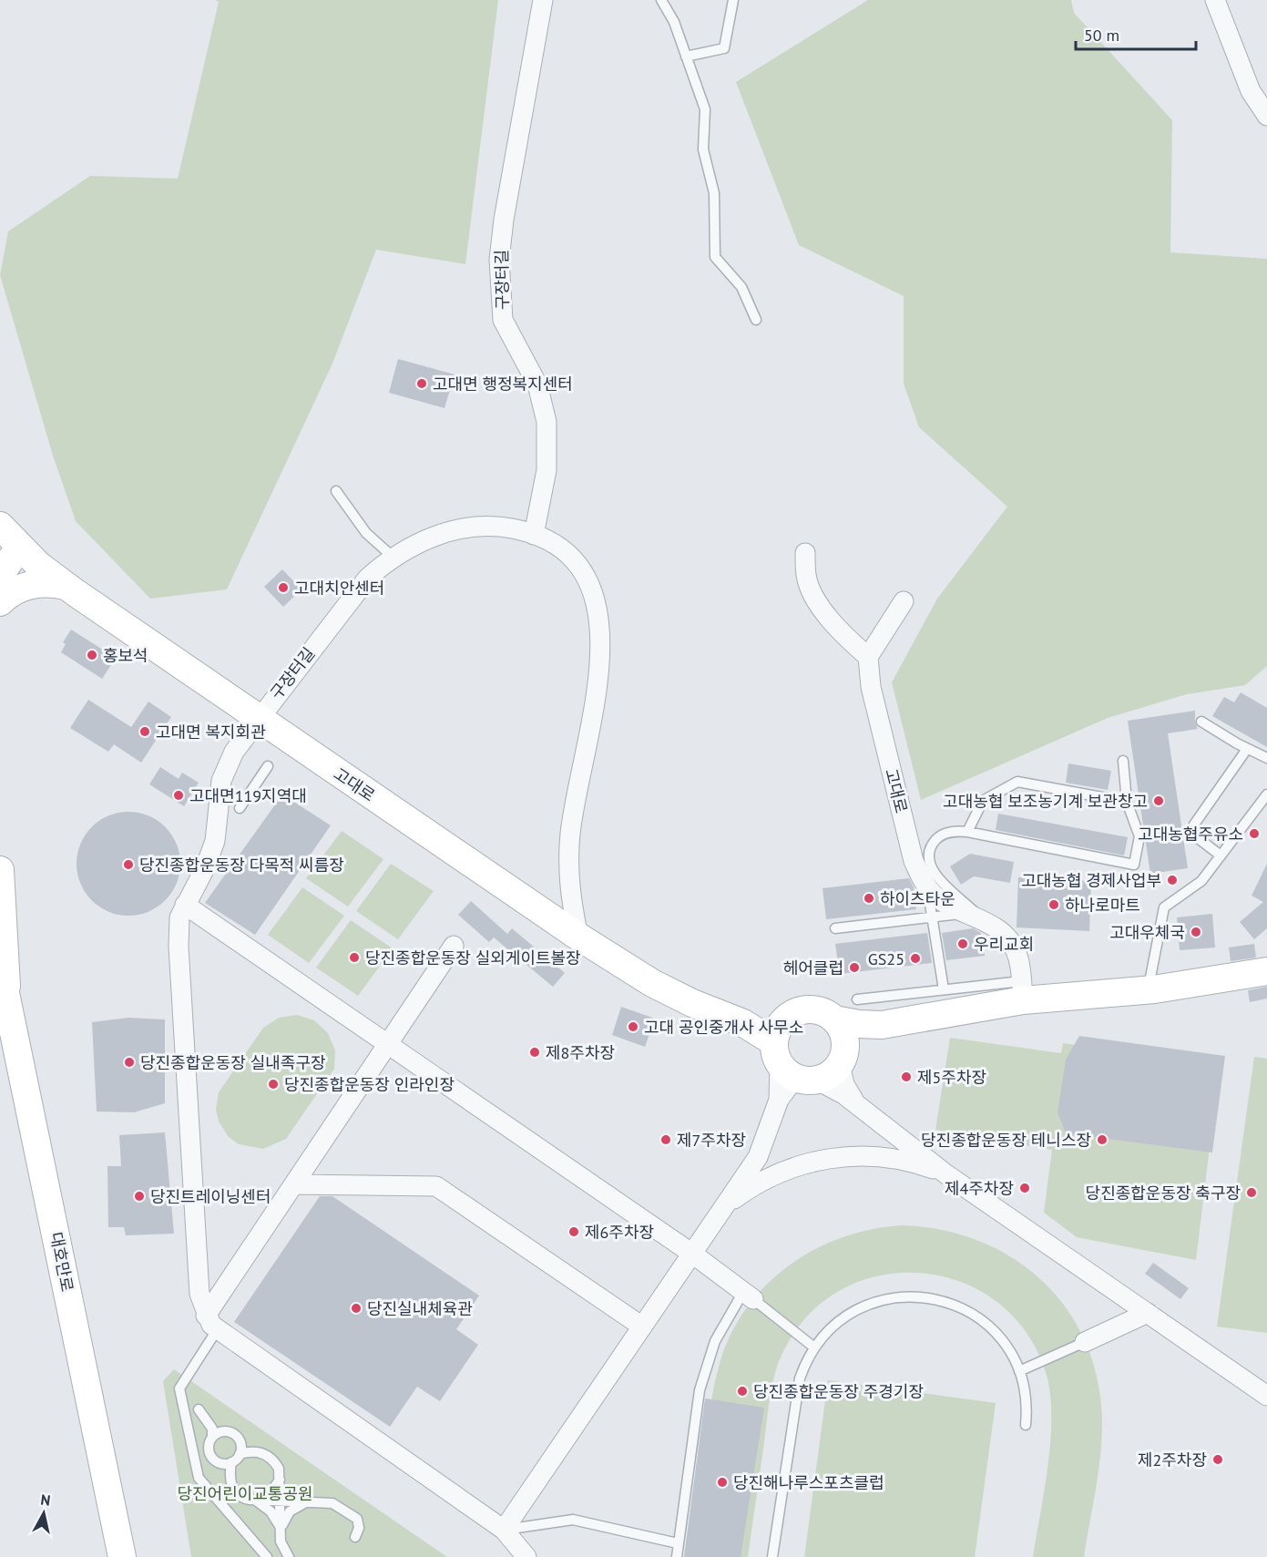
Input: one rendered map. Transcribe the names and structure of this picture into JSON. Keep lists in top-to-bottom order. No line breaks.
{"streets":{"street":["구장터길","고대로","대호만로"]},"crossings":[["구장터길","고대로"]],"parks":["당진어린이교통공원"],"places":["고대면 행정복지센터","고대치안센터","홍보석","고대면 복지회관","고대면119지역대","고대농협 보조농기계 보관창고","고대농협주유소","당진종합운동장 다목적 씨름장","고대농협 경제사업부","하이츠타운","하나로마트","고대우체국","우리교회","당진종합운동장 실외게이트볼장","GS25","헤어클럽","고대 공인중개사 사무소","제8주차장","당진종합운동장 실내족구장","제5주차장","당진종합운동장 인라인장","제7주차장","당진종합운동장 테니스장","제4주차장","당진종합운동장 축구장","당진트레이닝센터","제6주차장","당진실내체육관","당진종합운동장 주경기장","제2주차장","당진해나루스포츠클럽"],"scale_bar":"50 m","north":"top"}
